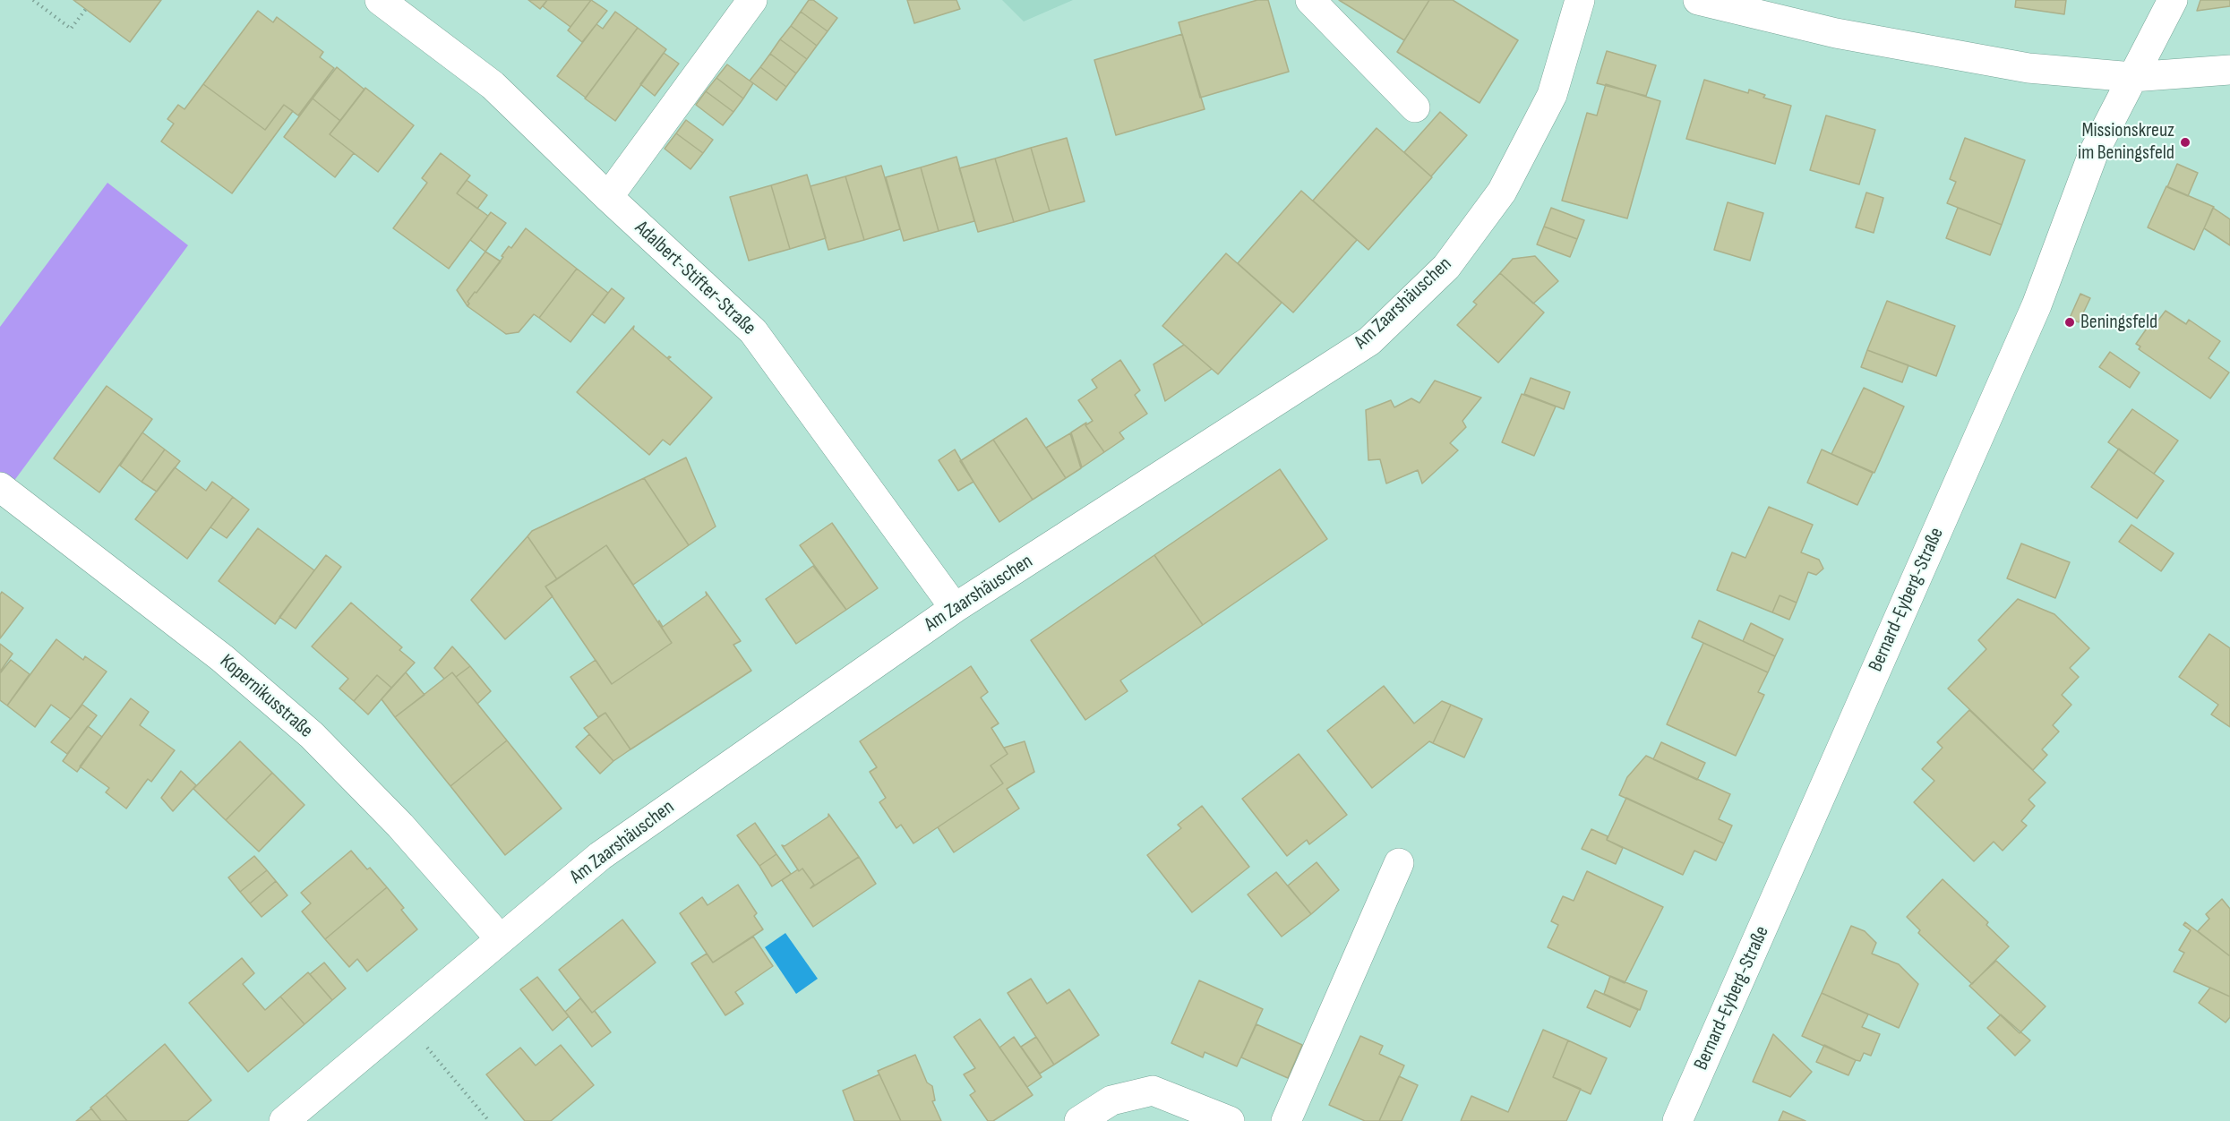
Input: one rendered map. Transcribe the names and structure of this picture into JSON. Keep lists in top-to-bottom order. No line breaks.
{"streets":{"street":["Adalbert-Stifter-Straße","Am Zaarshäuschen","Bernard-Eyberg-Straße","Kopernikusstraße"]},"crossings":[["Adalbert-Stifter-Straße","Am Zaarshäuschen"],["Am Zaarshäuschen","Kopernikusstraße"]],"places":["Missionskreuz im Beningsfeld","Beningsfeld"]}
